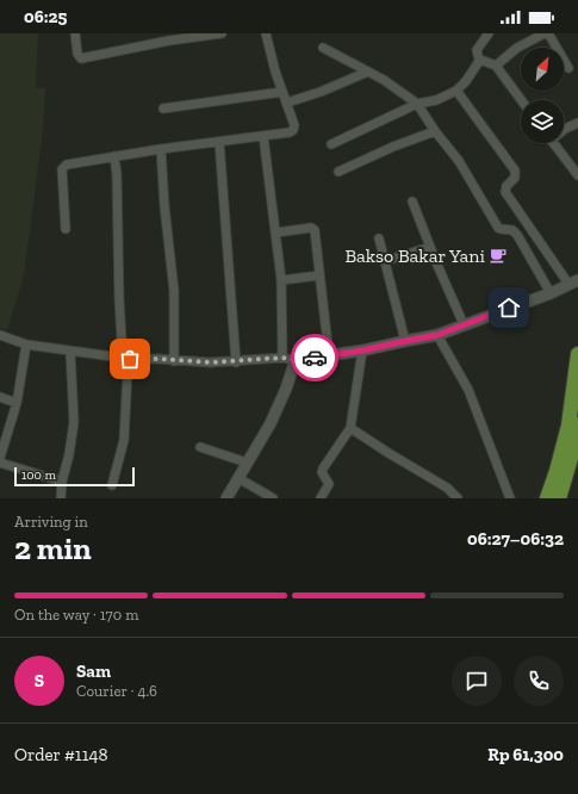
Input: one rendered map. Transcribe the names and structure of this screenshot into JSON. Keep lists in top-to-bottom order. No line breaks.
{"places":{"cafe":["Bakso Bakar Yani"]},"scale_bar":"100 m","north":"top right","page":{"status":"06:25","scale":"100 m","heading":["2 min","Arriving in","06:27–06:32"],"panel":["Sam","Courier · 4.6","Order #1148","Rp 61,300"],"bar":"On the way · 170 m","round":"S"}}
